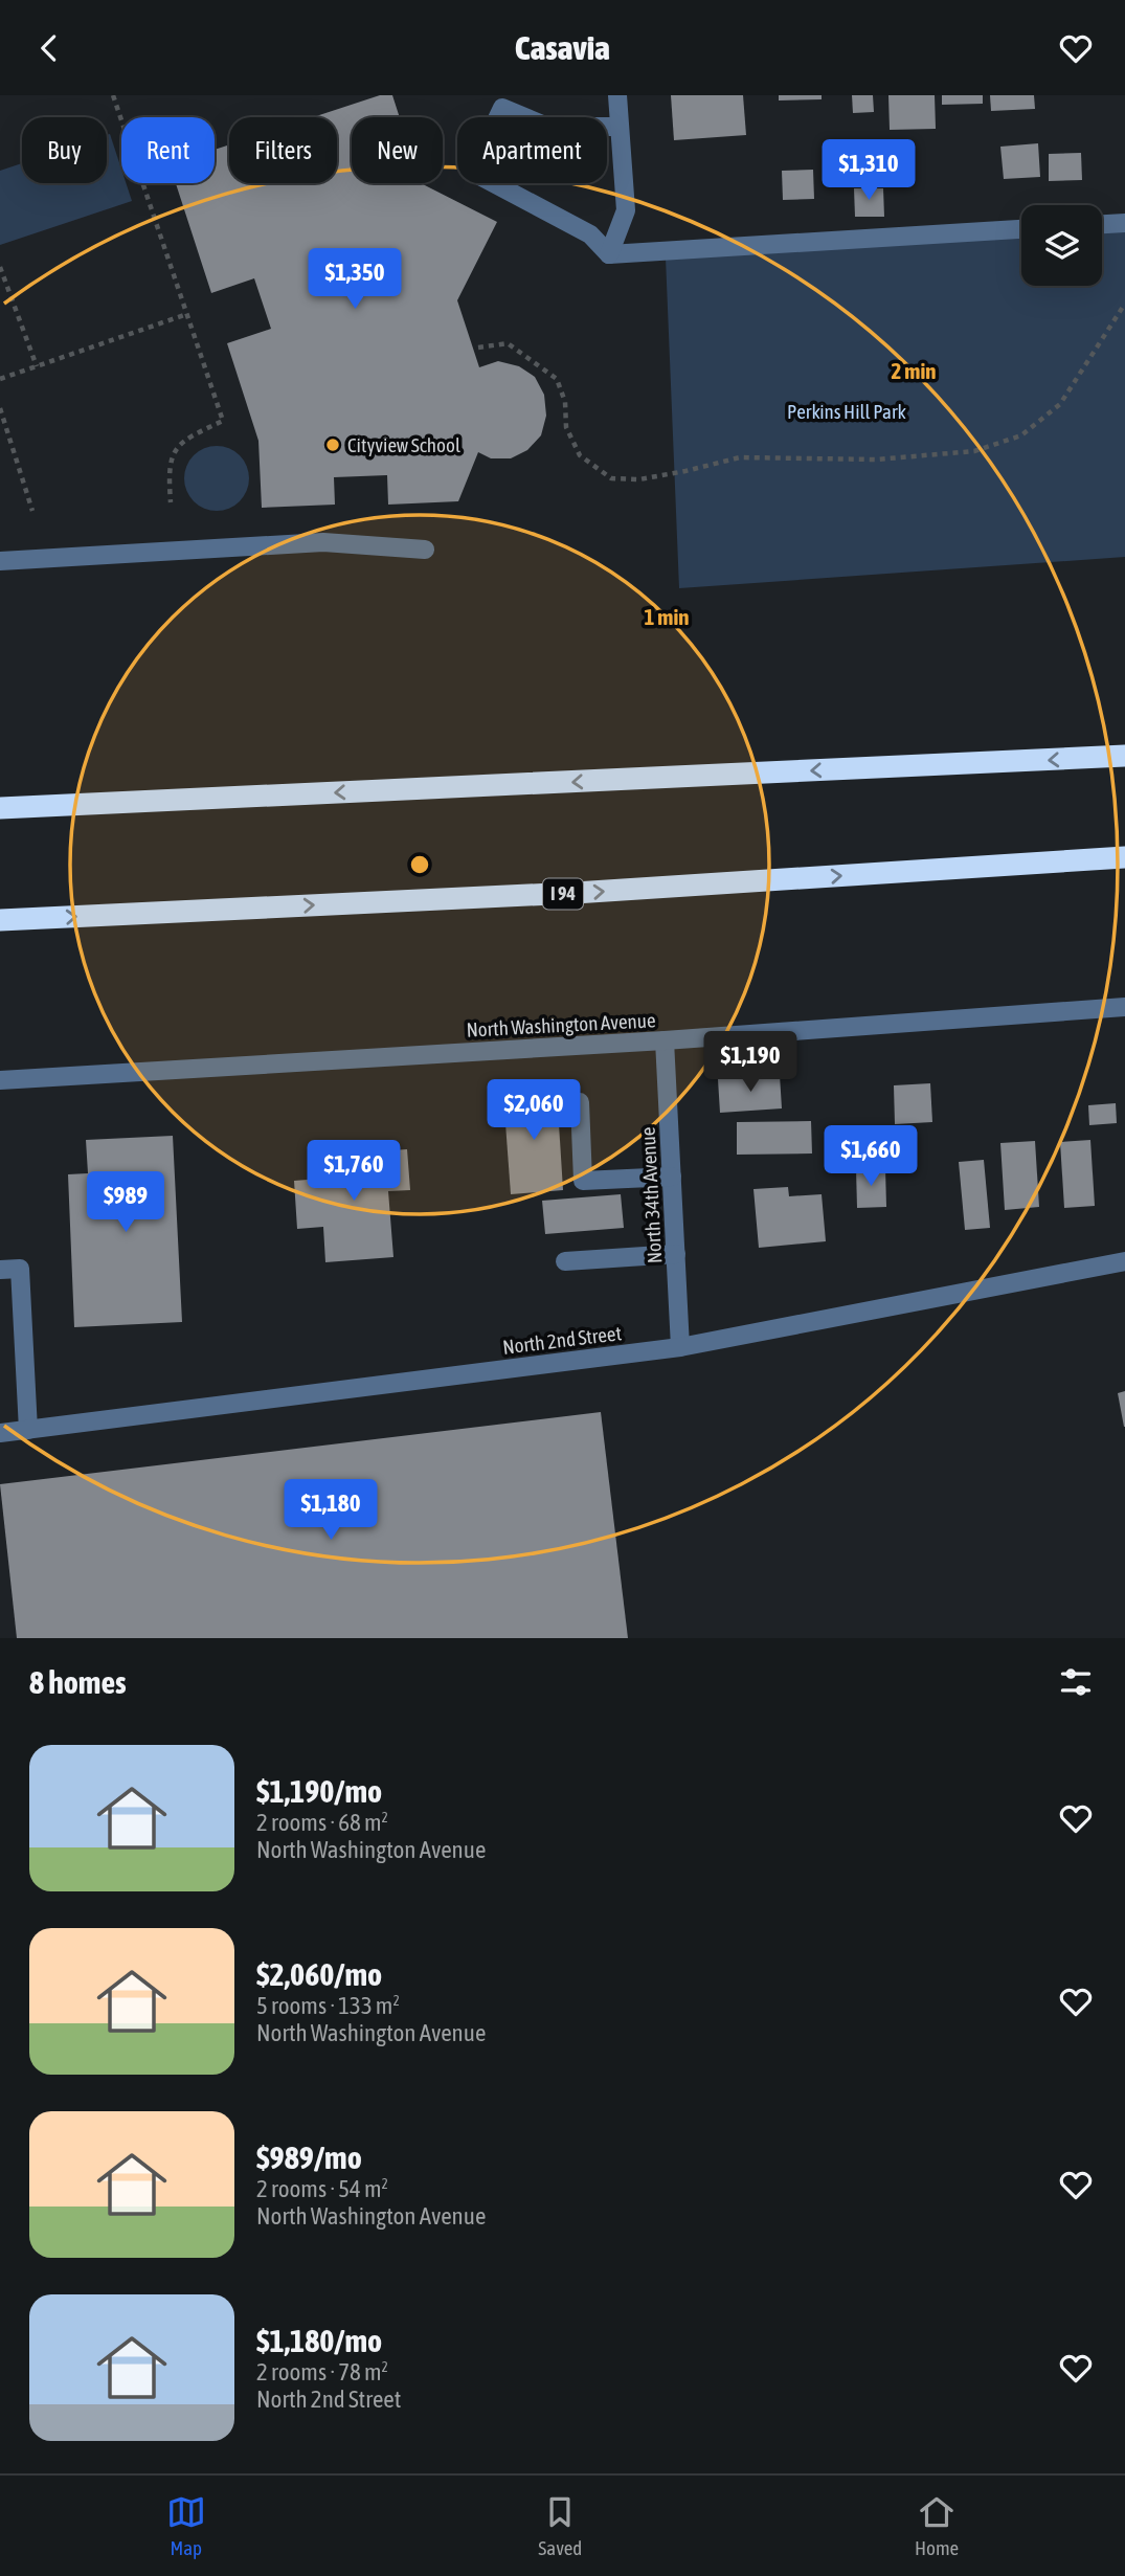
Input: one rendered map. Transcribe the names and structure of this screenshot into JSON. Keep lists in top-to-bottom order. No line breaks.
{"streets":{"highway":["I 94"],"street":["North Washington Avenue","North 34th Avenue","North 2nd Street"]},"crossings":[["North Washington Avenue","North 34th Avenue"],["North 34th Avenue","North 2nd Street"]],"parks":["Perkins Hill Park"],"places":["Cityview School"],"page":{"header":"Casavia","chip":["Buy","Rent","Filters","New","Apartment"],"price":["$1,310","$1,350","$1,190","$2,060","$1,660","$1,760","$989","$1,180"],"heading":"8 homes","list":[{"name":"$1,190/mo","note":"2 rooms · 68 m² · North Washington Avenue"},{"name":"$2,060/mo","note":"5 rooms · 133 m² · North Washington Avenue"},{"name":"$989/mo","note":"2 rooms · 54 m² · North Washington Avenue"},{"name":"$1,180/mo","note":"2 rooms · 78 m² · North 2nd Street"}],"tabs":["Map","Saved","Home"]},"rings":["2 min","1 min"]}
